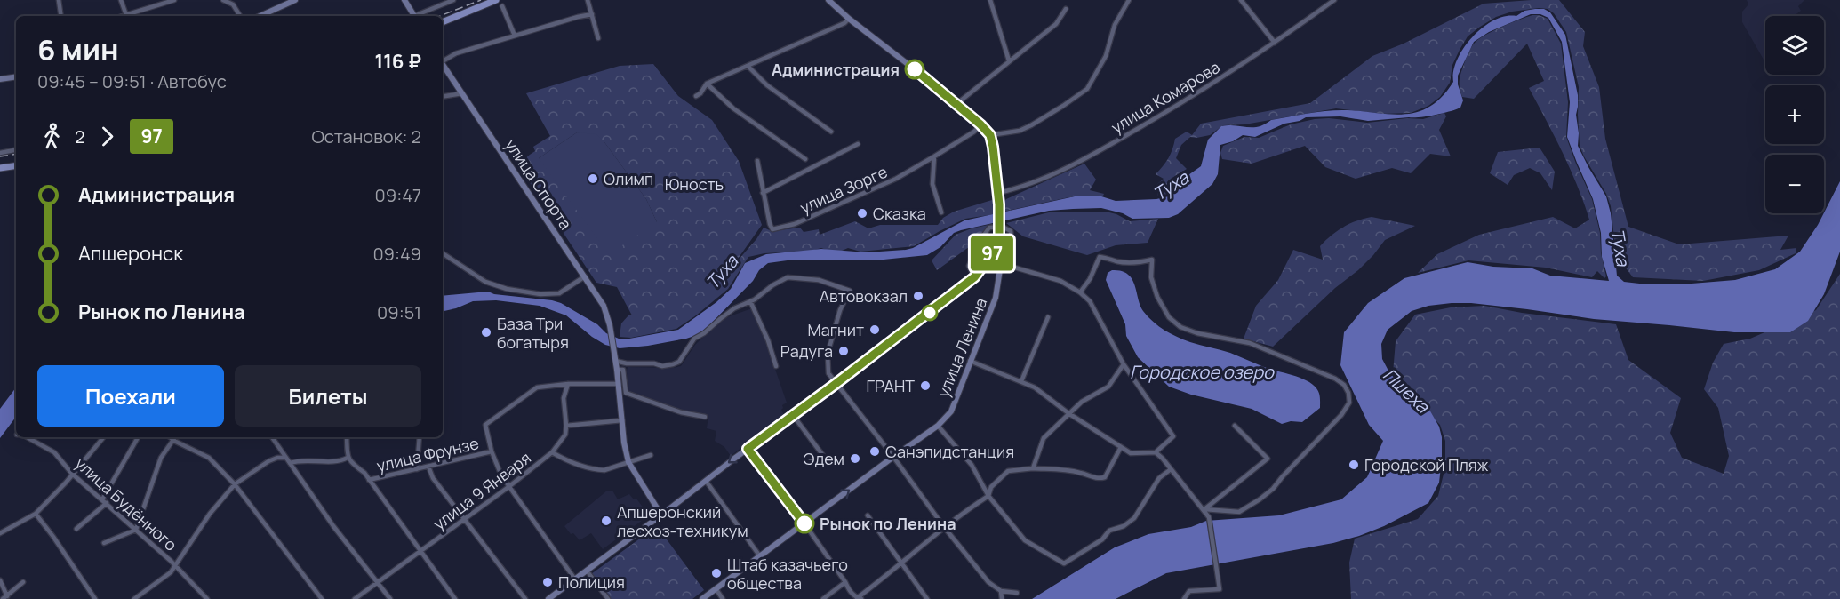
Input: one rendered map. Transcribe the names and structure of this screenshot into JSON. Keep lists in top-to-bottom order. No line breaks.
{"streets":{"main road":["улица Спорта","улица Ленина"],"street":["улица Комарова","улица Зорге","улица Фрунзе","улица 9 Января","улица Будённого"]},"crossings":[["улица Комарова","улица Ленина"]],"water":["Туха","Городское озеро","Пшеха"],"parks":["Юность"],"places":["Администрация","Олимп","Сказка","Автовокзал","Магнит","База Три богатыря","Радуга","ГРАНТ","Санэпидстанция","Эдем","Городской Пляж","Апшеронский лесхоз-техникум","Рынок по Ленина","Штаб казачьего общества","Полиция"],"lines":["bus line 97"],"page":{"on_map":"97","map_buttons":["+","−"],"heading":["6 мин","09:45 – 09:51 · Автобус","116 ₽"],"legs":["2","97","Остановок: 2"],"list":[{"name":"Администрация","value":"09:47"},{"name":"Апшеронск","value":"09:49"},{"name":"Рынок по Ленина","value":"09:51"}],"buttons":["Поехали","Билеты"]}}
